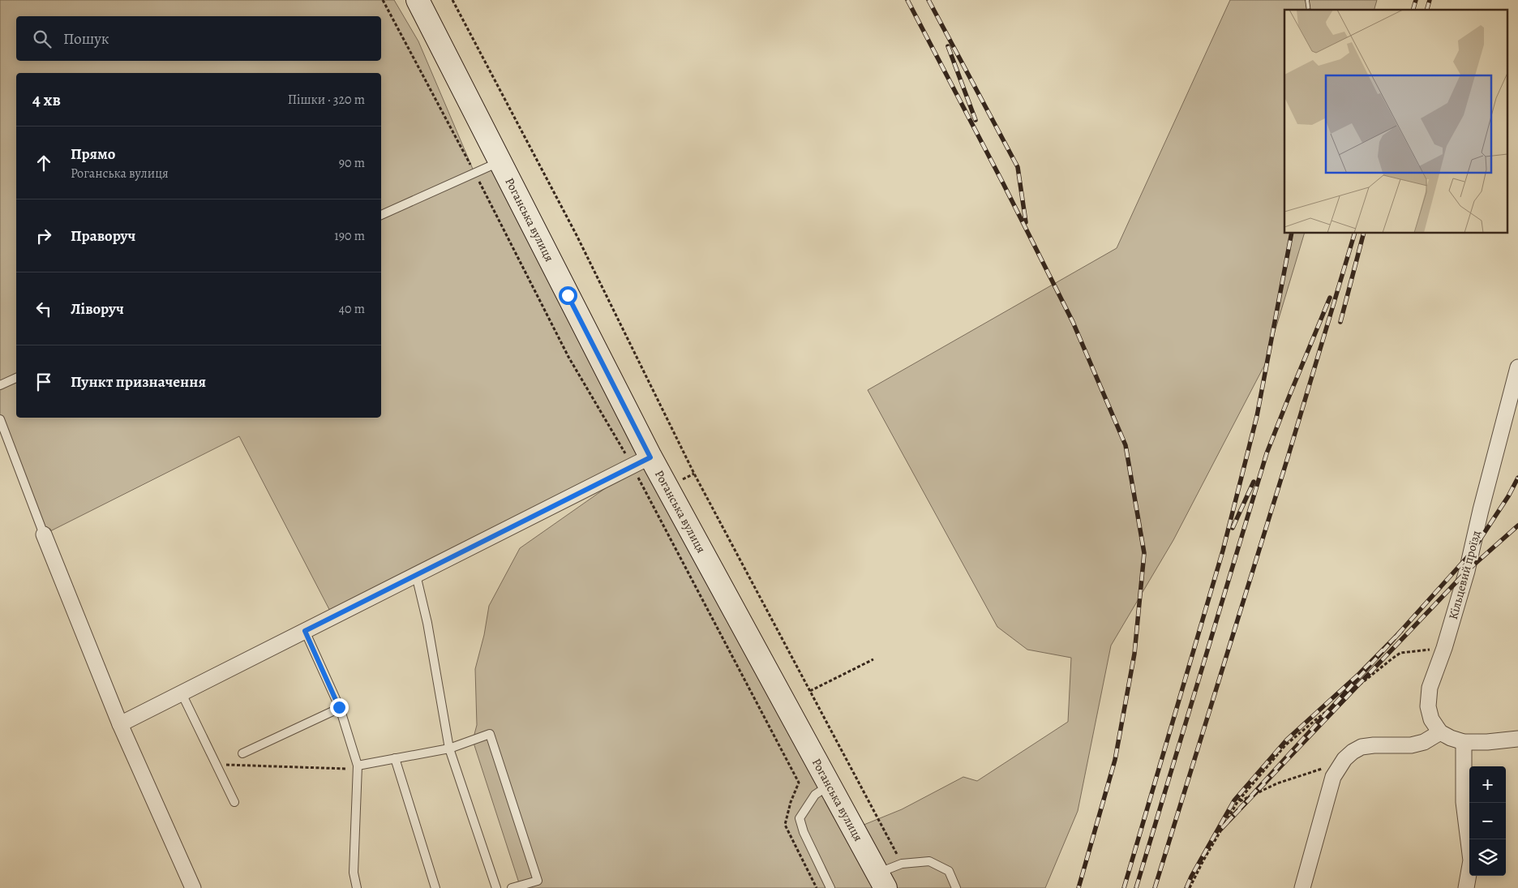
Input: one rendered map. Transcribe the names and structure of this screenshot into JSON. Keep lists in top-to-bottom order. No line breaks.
{"streets":{"main road":["Роганська вулиця"],"street":["Кільцевий проїзд"]},"page":{"search":"Пошук","heading":["4 хв","Пішки · 320 m"],"list":[["Прямо","Роганська вулиця","90 m"],["Праворуч","190 m"],["Ліворуч","40 m"],"Пункт призначення"],"map_buttons":["+","−"]}}
